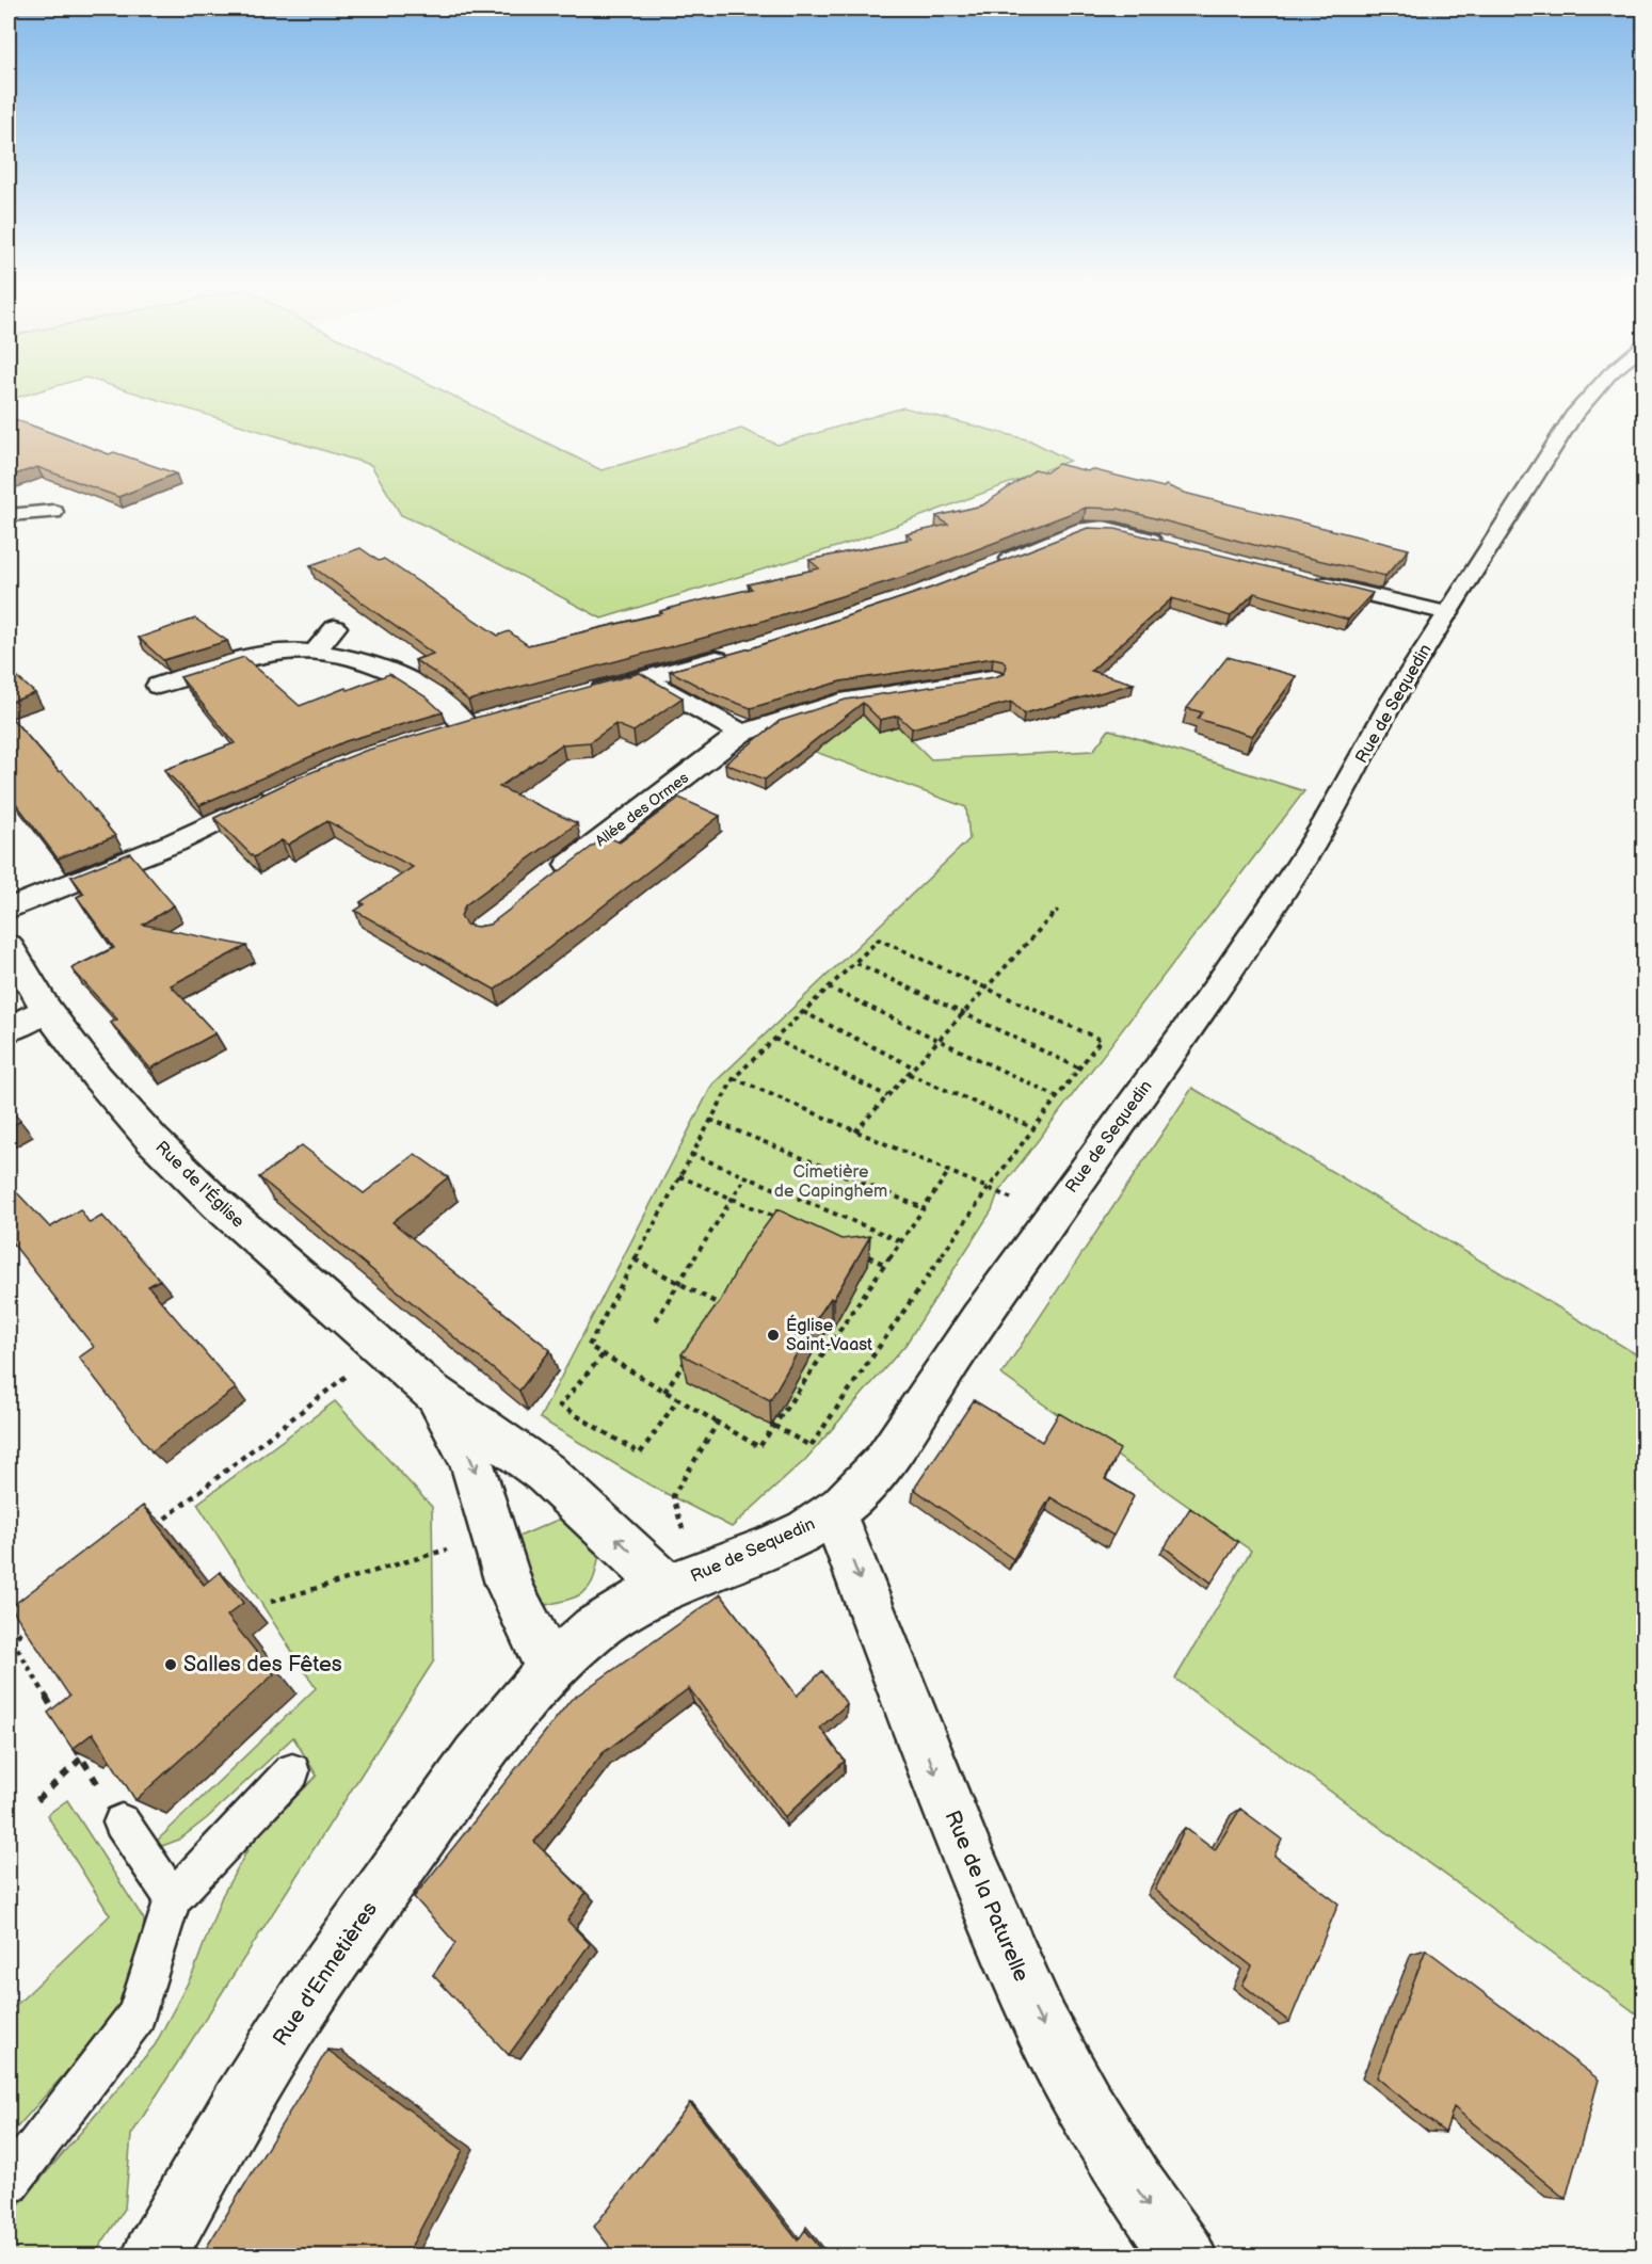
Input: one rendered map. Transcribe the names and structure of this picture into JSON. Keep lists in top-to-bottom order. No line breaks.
{"streets":{"street":["Rue de Sequedin","Allée des Ormes","Rue de l'Église","Rue de la Paturelle","Rue d'Ennetières"]},"crossings":[["Rue de Sequedin","Rue de l'Église"],["Rue de Sequedin","Rue de la Paturelle"],["Rue de Sequedin","Rue d'Ennetières"]],"one_way":["Rue de la Paturelle"],"parks":["Cimetière de Capinghem"],"places":["Église Saint-Vaast","Salles des Fêtes"]}
